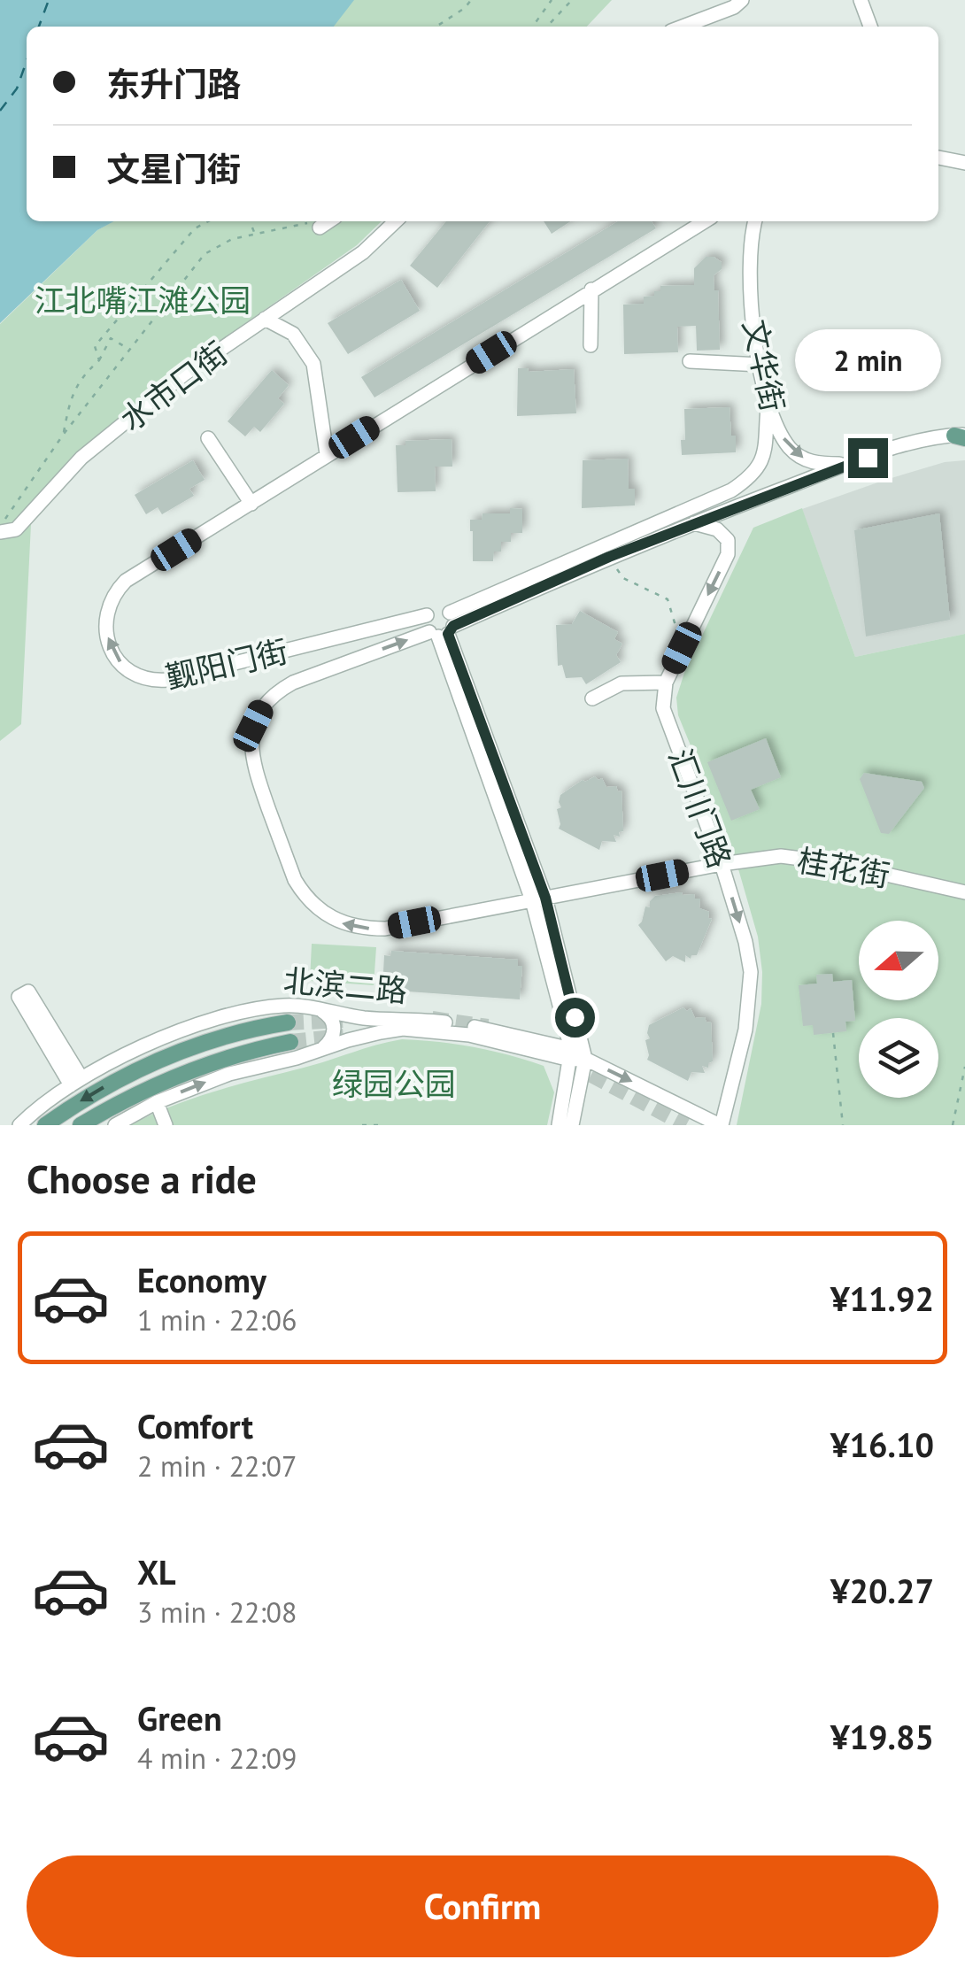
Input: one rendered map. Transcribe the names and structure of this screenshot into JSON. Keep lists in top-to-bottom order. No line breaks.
{"streets":{"main road":["北滨二路"],"street":["文华街","水市口街","觐阳门街","汇川门路","桂花街"]},"crossings":[["汇川门路","桂花街"],["汇川门路","北滨二路"]],"one_way":["汇川门路"],"parks":["江北嘴江滩公园","绿园公园"],"north":"left","page":{"banner":["东升门路","文星门街"],"bubble":"2 min","heading":"Choose a ride","list":[{"name":"Economy","note":"1 min · 22:06","value":"¥11.92"},{"name":"Comfort","note":"2 min · 22:07","value":"¥16.10"},{"name":"XL","note":"3 min · 22:08","value":"¥20.27"},{"name":"Green","note":"4 min · 22:09","value":"¥19.85"}],"buttons":"Confirm"}}
